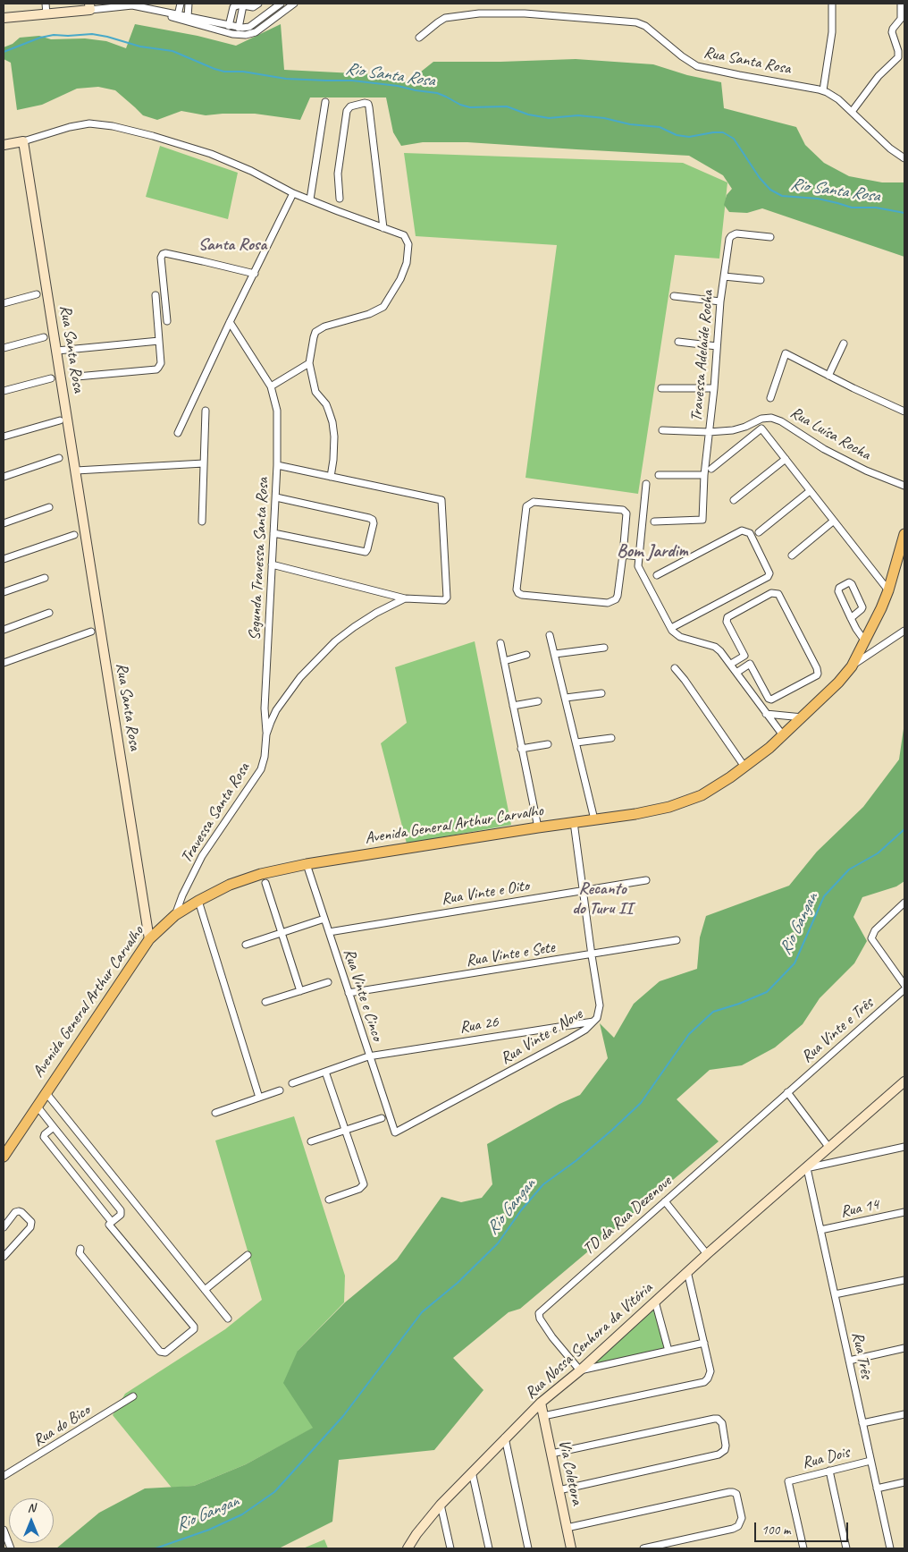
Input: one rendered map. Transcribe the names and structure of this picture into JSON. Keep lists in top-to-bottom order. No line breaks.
{"streets":{"main road":["Avenida General Arthur Carvalho"],"street":["Rua Santa Rosa","Travessa Adelaíde Rocha","Rua Luísa Rocha","Segunda Travessa Santa Rosa","Travessa Santa Rosa","Rua Vinte e Oito","Rua Vinte e Sete","Rua Vinte e Cinco","Rua 26","Rua Vinte e Três","Rua Vinte e Nove","Rua 14","TD da Rua Dezenove","Rua Nossa Senhora da Vitória","Rua Três","Rua do Bico","Rua Dois","Via Coletora"]},"crossings":[["Rua Santa Rosa","Avenida General Arthur Carvalho"],["Travessa Adelaíde Rocha","Rua Luísa Rocha"],["Segunda Travessa Santa Rosa","Travessa Santa Rosa"],["Travessa Santa Rosa","Avenida General Arthur Carvalho"],["Avenida General Arthur Carvalho","Rua Vinte e Cinco"],["Avenida General Arthur Carvalho","Rua Vinte e Nove"],["Rua Vinte e Oito","Rua Vinte e Cinco"],["Rua Vinte e Oito","Rua Vinte e Nove"],["Rua Vinte e Sete","Rua Vinte e Cinco"],["Rua Vinte e Sete","Rua Vinte e Nove"],["Rua Vinte e Cinco","Rua 26"],["Rua Vinte e Cinco","Rua Vinte e Nove"],["Rua 26","Rua Vinte e Nove"],["Rua Vinte e Três","TD da Rua Dezenove"],["Rua 14","Rua Três"],["TD da Rua Dezenove","Rua Nossa Senhora da Vitória"],["Rua Nossa Senhora da Vitória","Rua Três"],["Rua Nossa Senhora da Vitória","Via Coletora"],["Rua Três","Rua Dois"]],"districts":["Santa Rosa","Bom Jardim","Recanto do Turu II"],"water":["Rio Santa Rosa","Rio Gangan"],"scale_bar":"100 m","north":"top"}
